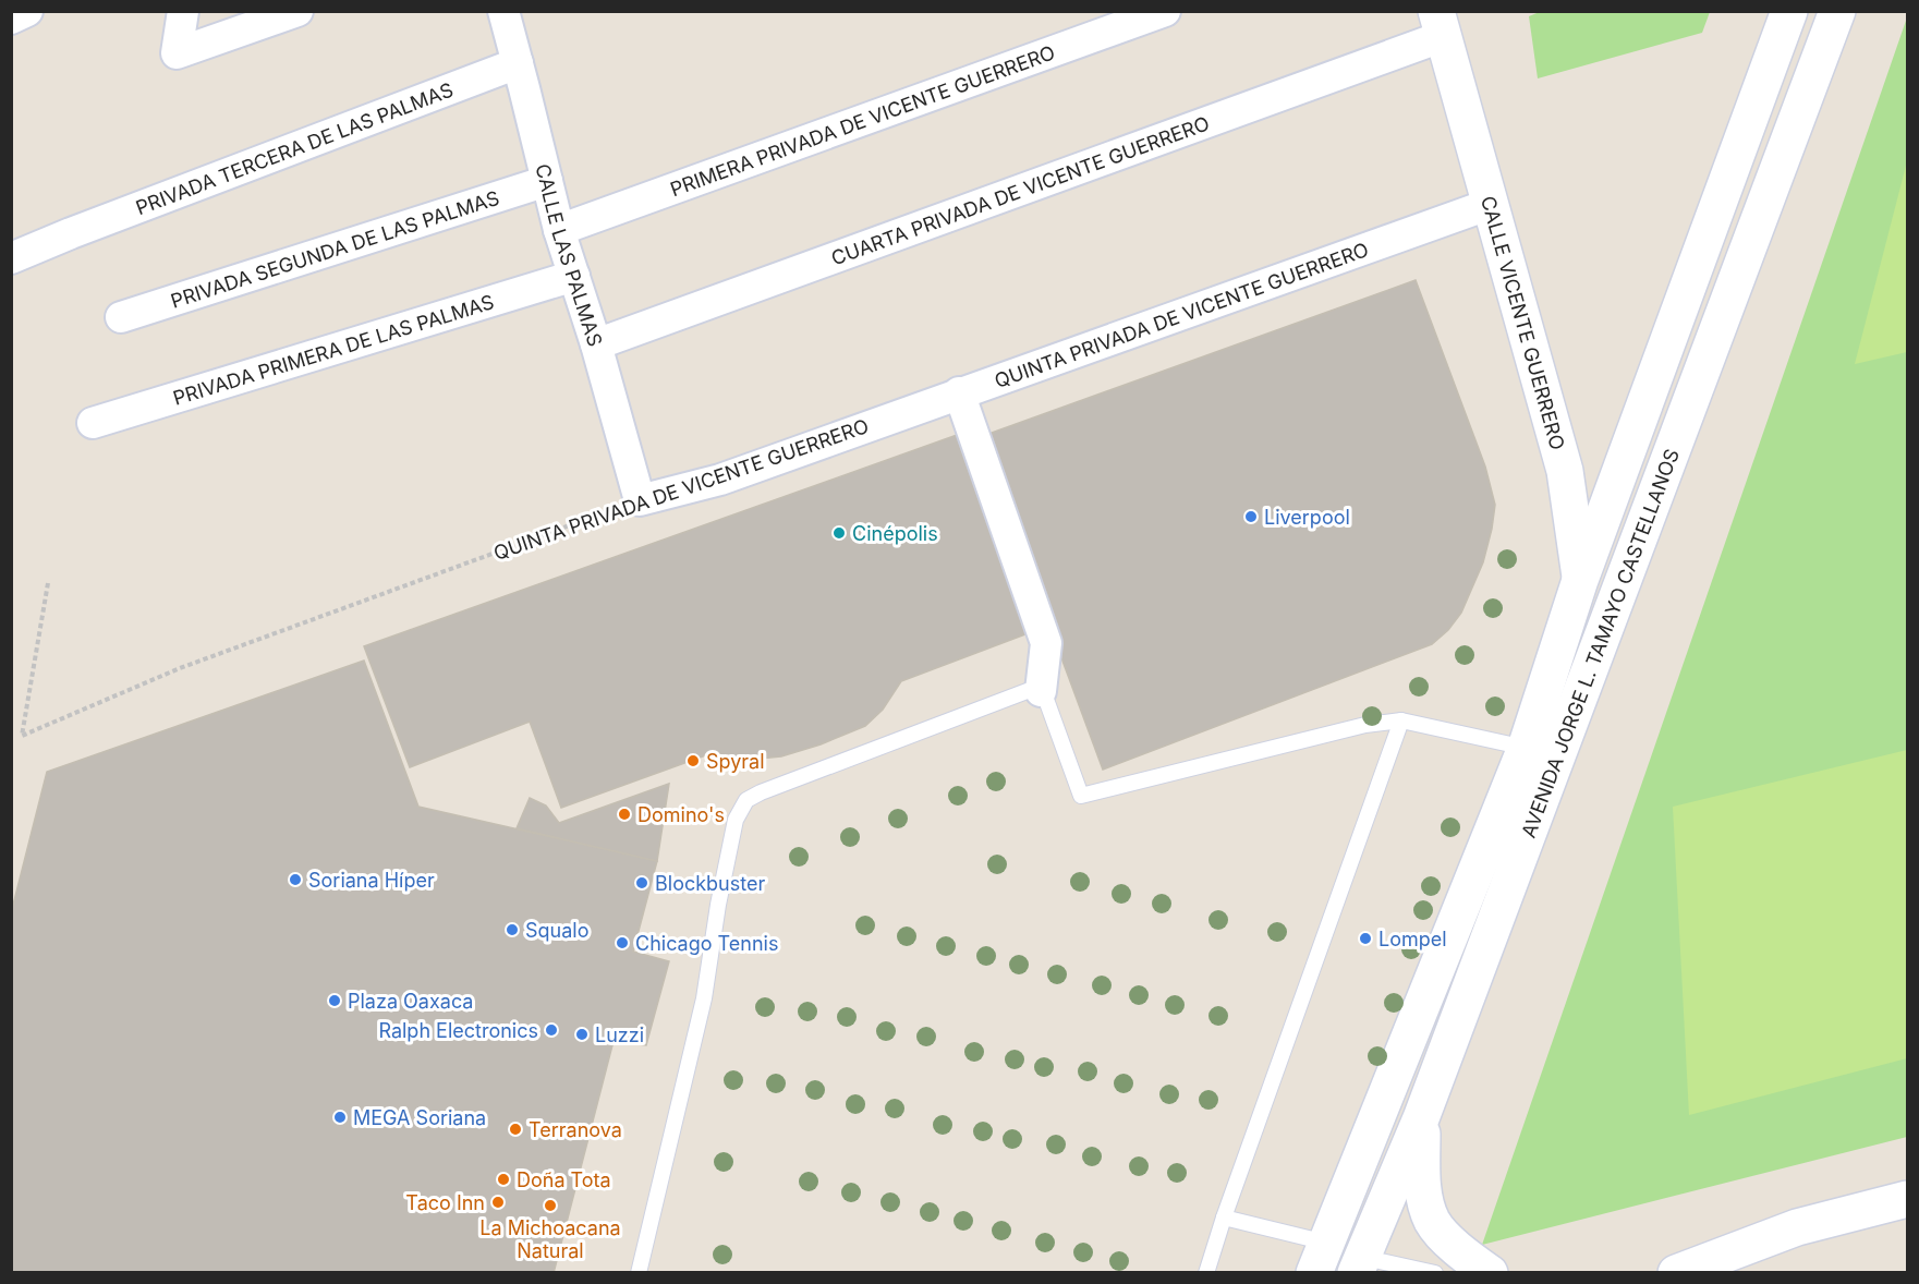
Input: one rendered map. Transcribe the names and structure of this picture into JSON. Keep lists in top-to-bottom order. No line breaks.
{"streets":{"main road":["CALLE VICENTE GUERRERO","AVENIDA JORGE L. TAMAYO CASTELLANOS"],"street":["PRIMERA PRIVADA DE VICENTE GUERRERO","PRIVADA TERCERA DE LAS PALMAS","CUARTA PRIVADA DE VICENTE GUERRERO","PRIVADA SEGUNDA DE LAS PALMAS","CALLE LAS PALMAS","QUINTA PRIVADA DE VICENTE GUERRERO","PRIVADA PRIMERA DE LAS PALMAS"]},"crossings":[["PRIMERA PRIVADA DE VICENTE GUERRERO","CALLE LAS PALMAS"],["PRIVADA TERCERA DE LAS PALMAS","CALLE LAS PALMAS"],["CUARTA PRIVADA DE VICENTE GUERRERO","CALLE LAS PALMAS"],["CUARTA PRIVADA DE VICENTE GUERRERO","CALLE VICENTE GUERRERO"],["PRIVADA SEGUNDA DE LAS PALMAS","CALLE LAS PALMAS"],["CALLE LAS PALMAS","QUINTA PRIVADA DE VICENTE GUERRERO"],["CALLE LAS PALMAS","PRIVADA PRIMERA DE LAS PALMAS"],["QUINTA PRIVADA DE VICENTE GUERRERO","CALLE VICENTE GUERRERO"],["CALLE VICENTE GUERRERO","AVENIDA JORGE L. TAMAYO CASTELLANOS"]],"places":["Liverpool","Cinépolis","Spyral","Domino's","Soriana Híper","Blockbuster","Squalo","Lompel","Chicago Tennis","Plaza Oaxaca","Ralph Electronics","Luzzi","MEGA Soriana","Terranova","Doña Tota","Taco Inn","La Michoacana Natural"]}
